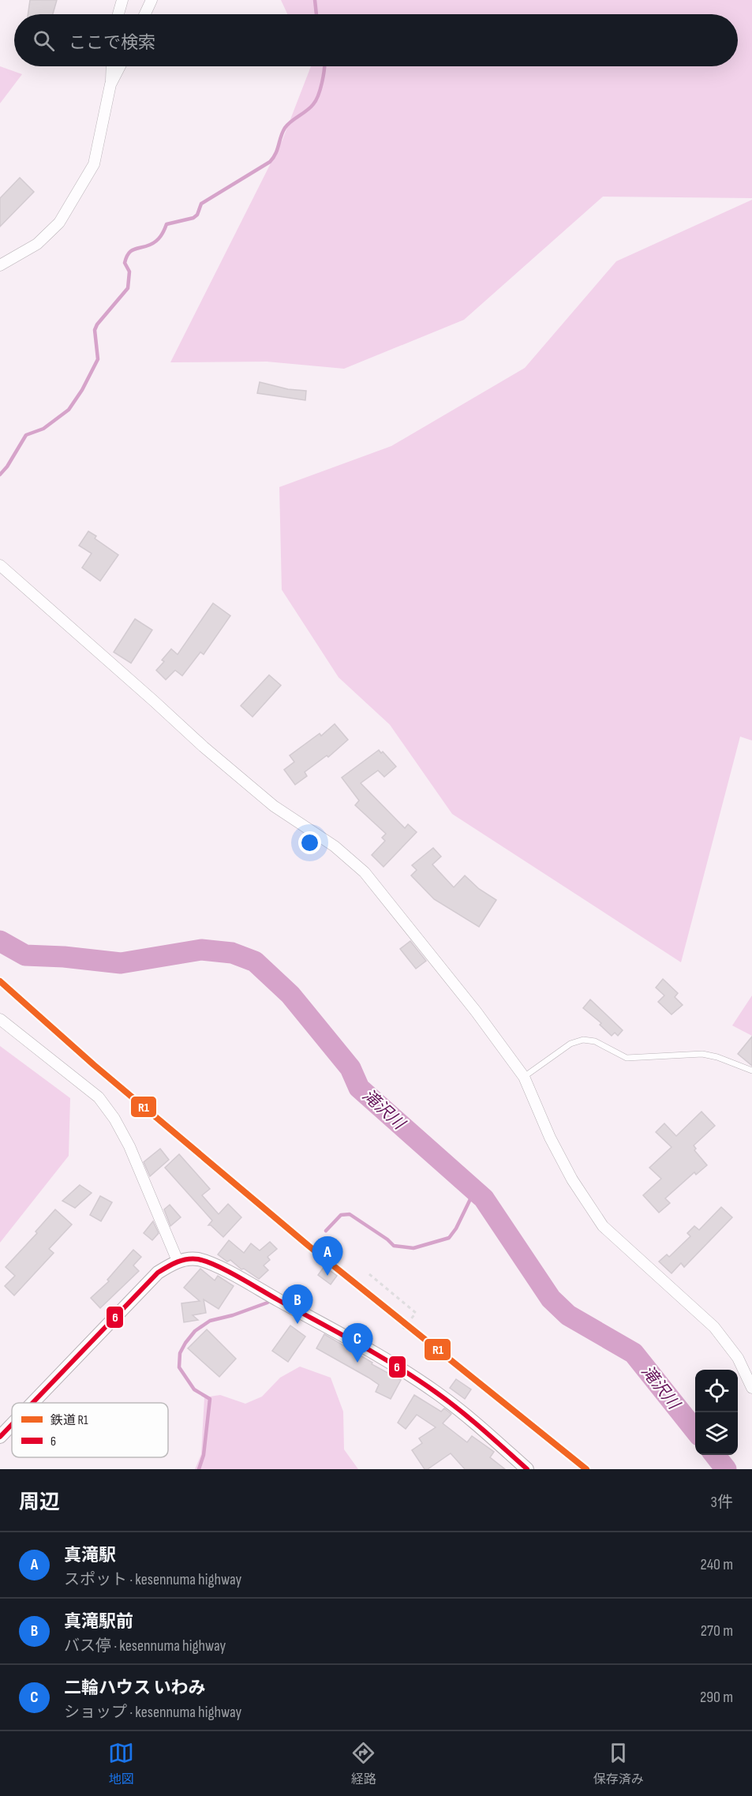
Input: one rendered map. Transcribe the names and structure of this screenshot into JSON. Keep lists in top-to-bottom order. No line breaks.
{"water":["滝沢川"],"lines":["rail line R1","transit line 6"],"legend":["鉄道 R1","6"],"page":{"search":"ここで検索","pins":["A","B","C"],"heading":["周辺","3件"],"list":[{"mark":"A","name":"真滝駅","note":"スポット · kesennuma highway","value":"240 m"},{"mark":"B","name":"真滝駅前","note":"バス停 · kesennuma highway","value":"270 m"},{"mark":"C","name":"二輪ハウス いわみ","note":"ショップ · kesennuma highway","value":"290 m"}],"nav":["地図","経路","保存済み"]}}
